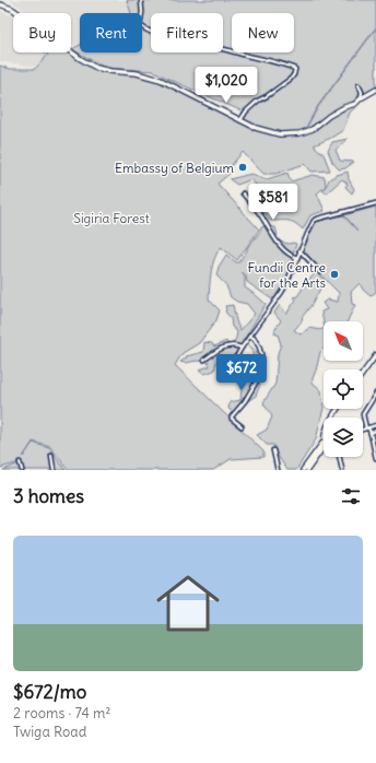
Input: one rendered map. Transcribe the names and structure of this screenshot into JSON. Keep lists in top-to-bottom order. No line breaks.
{"parks":["Sigiria Forest"],"places":["Embassy of Belgium","Fundii Centre for the Arts"],"north":"top left","page":{"chip":["Buy","Rent","Filters","New"],"price":["$1,020","$581","$672"],"heading":"3 homes","list":[{"name":"$672/mo","note":"2 rooms · 74 m² · Twiga Road"}]}}
